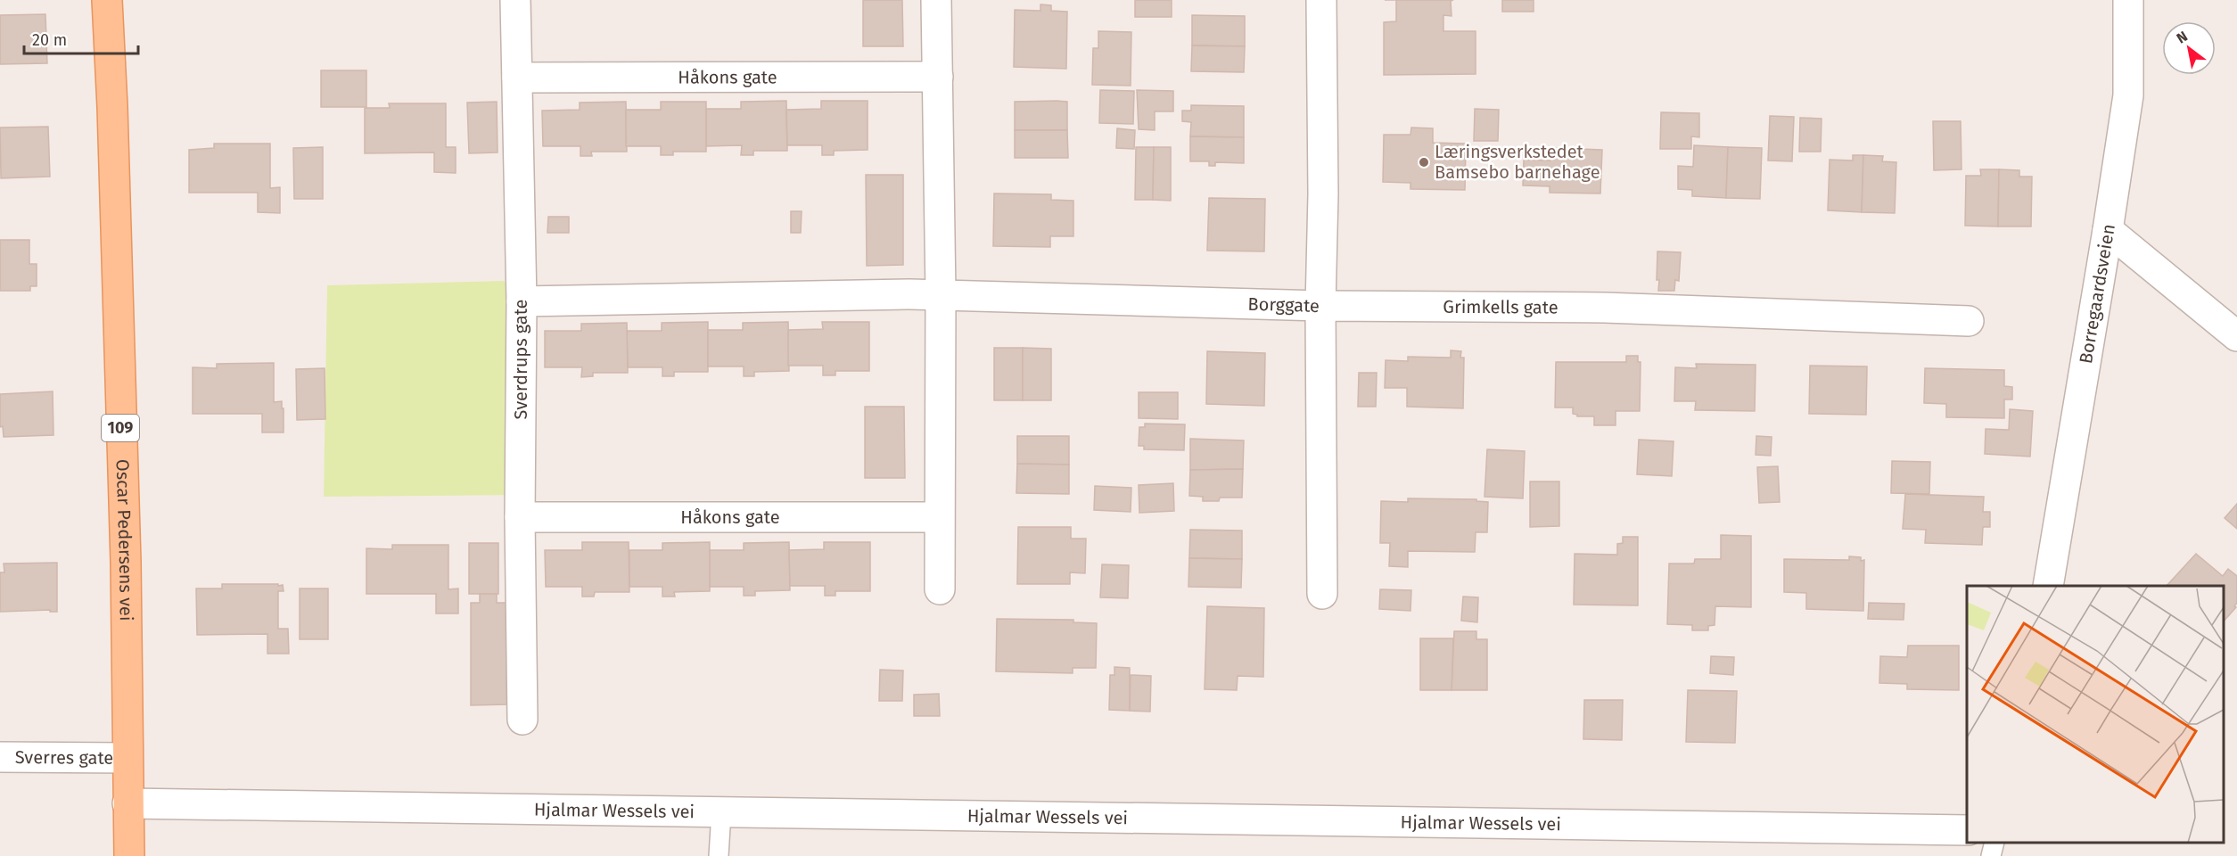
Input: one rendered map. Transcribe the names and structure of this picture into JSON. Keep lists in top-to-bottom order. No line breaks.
{"streets":{"main road":["109","Oscar Pedersens vei"],"street":["Håkons gate","Borregaardsveien","Borggate","Grimkells gate","Sverdrups gate","Sverres gate","Hjalmar Wessels vei"]},"crossings":[["Håkons gate","Sverdrups gate"],["Borggate","Grimkells gate"],["Oscar Pedersens vei","Sverres gate"],["Oscar Pedersens vei","Hjalmar Wessels vei"]],"places":["Læringsverkstedet Bamsebo barnehage"],"scale_bar":"20 m","north":"top left"}
